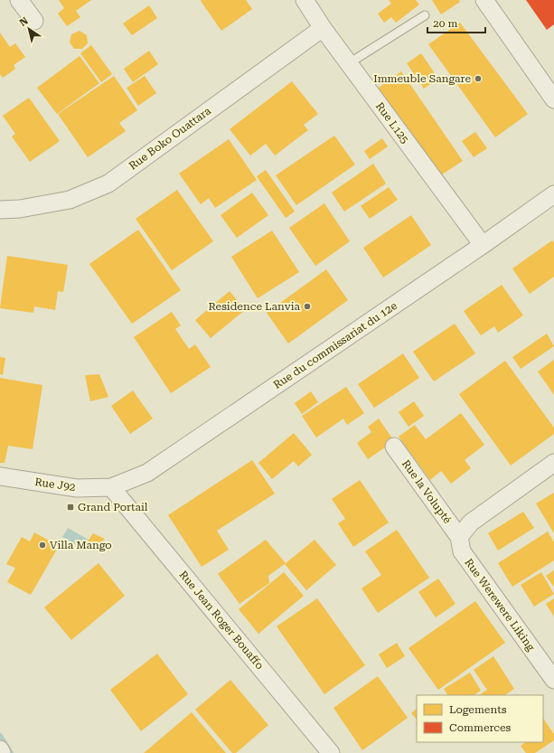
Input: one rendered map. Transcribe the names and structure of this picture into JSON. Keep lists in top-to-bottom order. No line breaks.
{"streets":{"street":["Rue L125","Rue Boko Ouattara","Rue du commissariat du 12e","Rue J92","Rue la Volupté","Rue Werewere Liking","Rue Jean Roger Bouaffo"]},"crossings":[["Rue L125","Rue Boko Ouattara"],["Rue L125","Rue du commissariat du 12e"],["Rue du commissariat du 12e","Rue J92"],["Rue du commissariat du 12e","Rue Jean Roger Bouaffo"],["Rue J92","Rue Jean Roger Bouaffo"],["Rue la Volupté","Rue Werewere Liking"]],"places":{"other":["Immeuble Sangare","Residence Lanvia","Villa Mango"],"transit":["Grand Portail"]},"legend":["Logements","Commerces"],"scale_bar":"20 m","north":"top left"}
